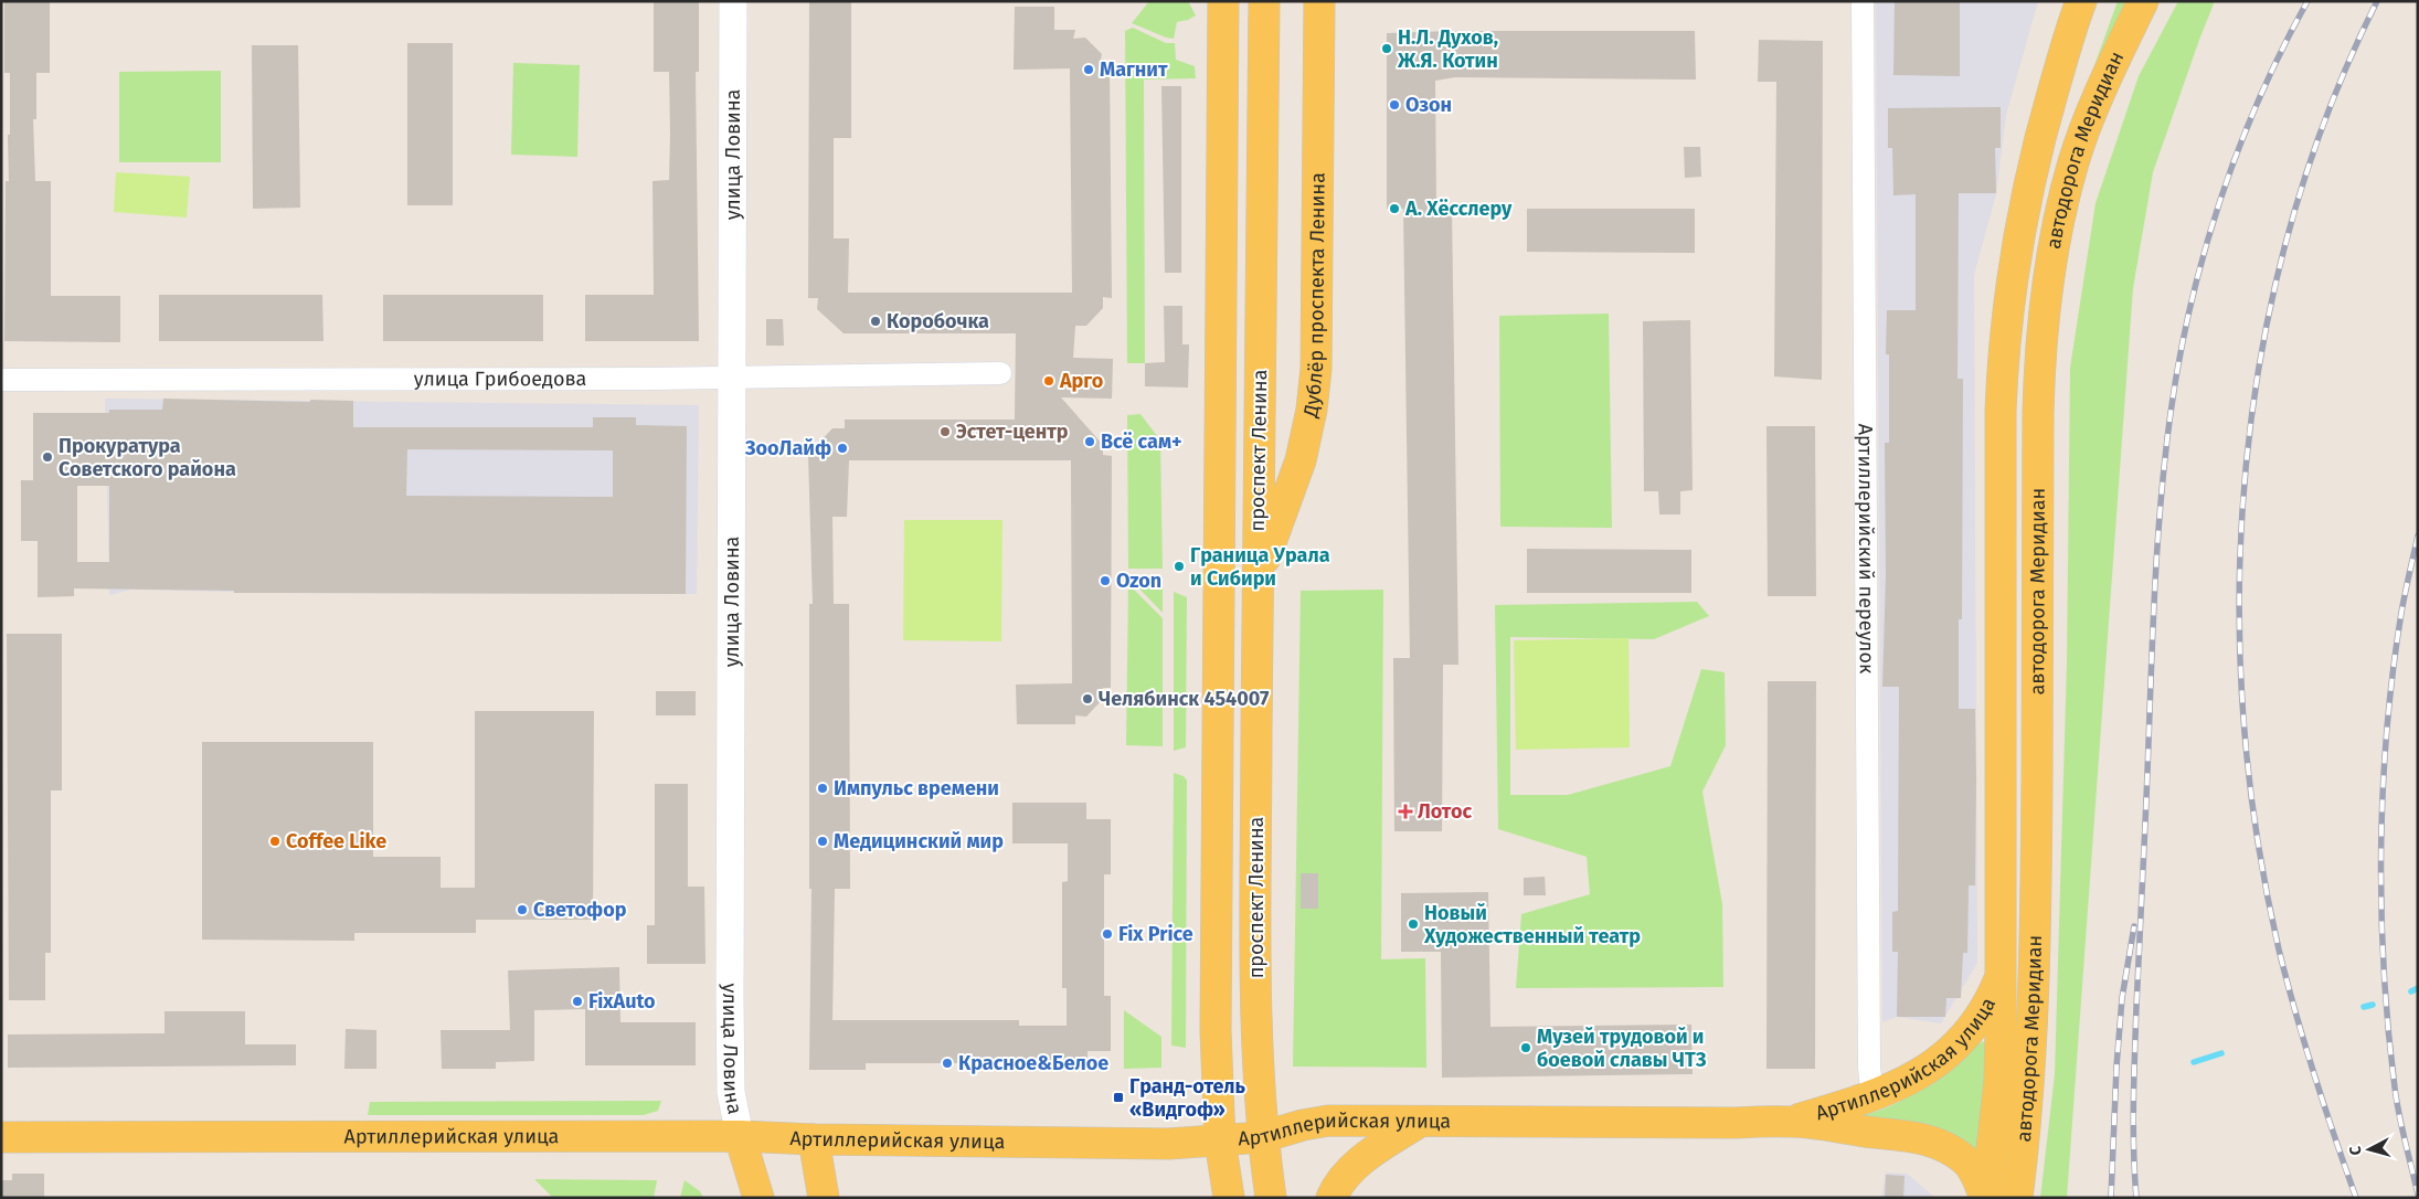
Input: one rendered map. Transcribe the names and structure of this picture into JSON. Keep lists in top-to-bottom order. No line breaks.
{"streets":{"main road":["автодорога Меридиан","улица Ловина","Дублёр проспекта Ленина","проспект Ленина","Артиллерийская улица"],"street":["улица Грибоедова","Артиллерийский переулок"]},"crossings":[["автодорога Меридиан","Артиллерийская улица"],["улица Ловина","улица Грибоедова"],["улица Ловина","Артиллерийская улица"],["Дублёр проспекта Ленина","проспект Ленина"],["проспект Ленина","Артиллерийская улица"],["Артиллерийский переулок","Артиллерийская улица"]],"places":{"other":["Н.Л. Духов, Ж.Я. Котин","Магнит","Озон","А. Хёсслеру","Коробочка","Арго","Эстет-центр","Всё сам+","ЗооЛайф","Прокуратура Советского района","Граница Урала и Сибири","Ozon","Челябинск 454007","Импульс времени","Coffee Like","Медицинский мир","Светофор","Новый Художественный театр","Fix Price","FixAuto","Музей трудовой и боевой славы ЧТЗ","Красное&Белое"],"health":["Лотос"],"transit":["Гранд-отель «Видгоф»"]},"north":"left"}
